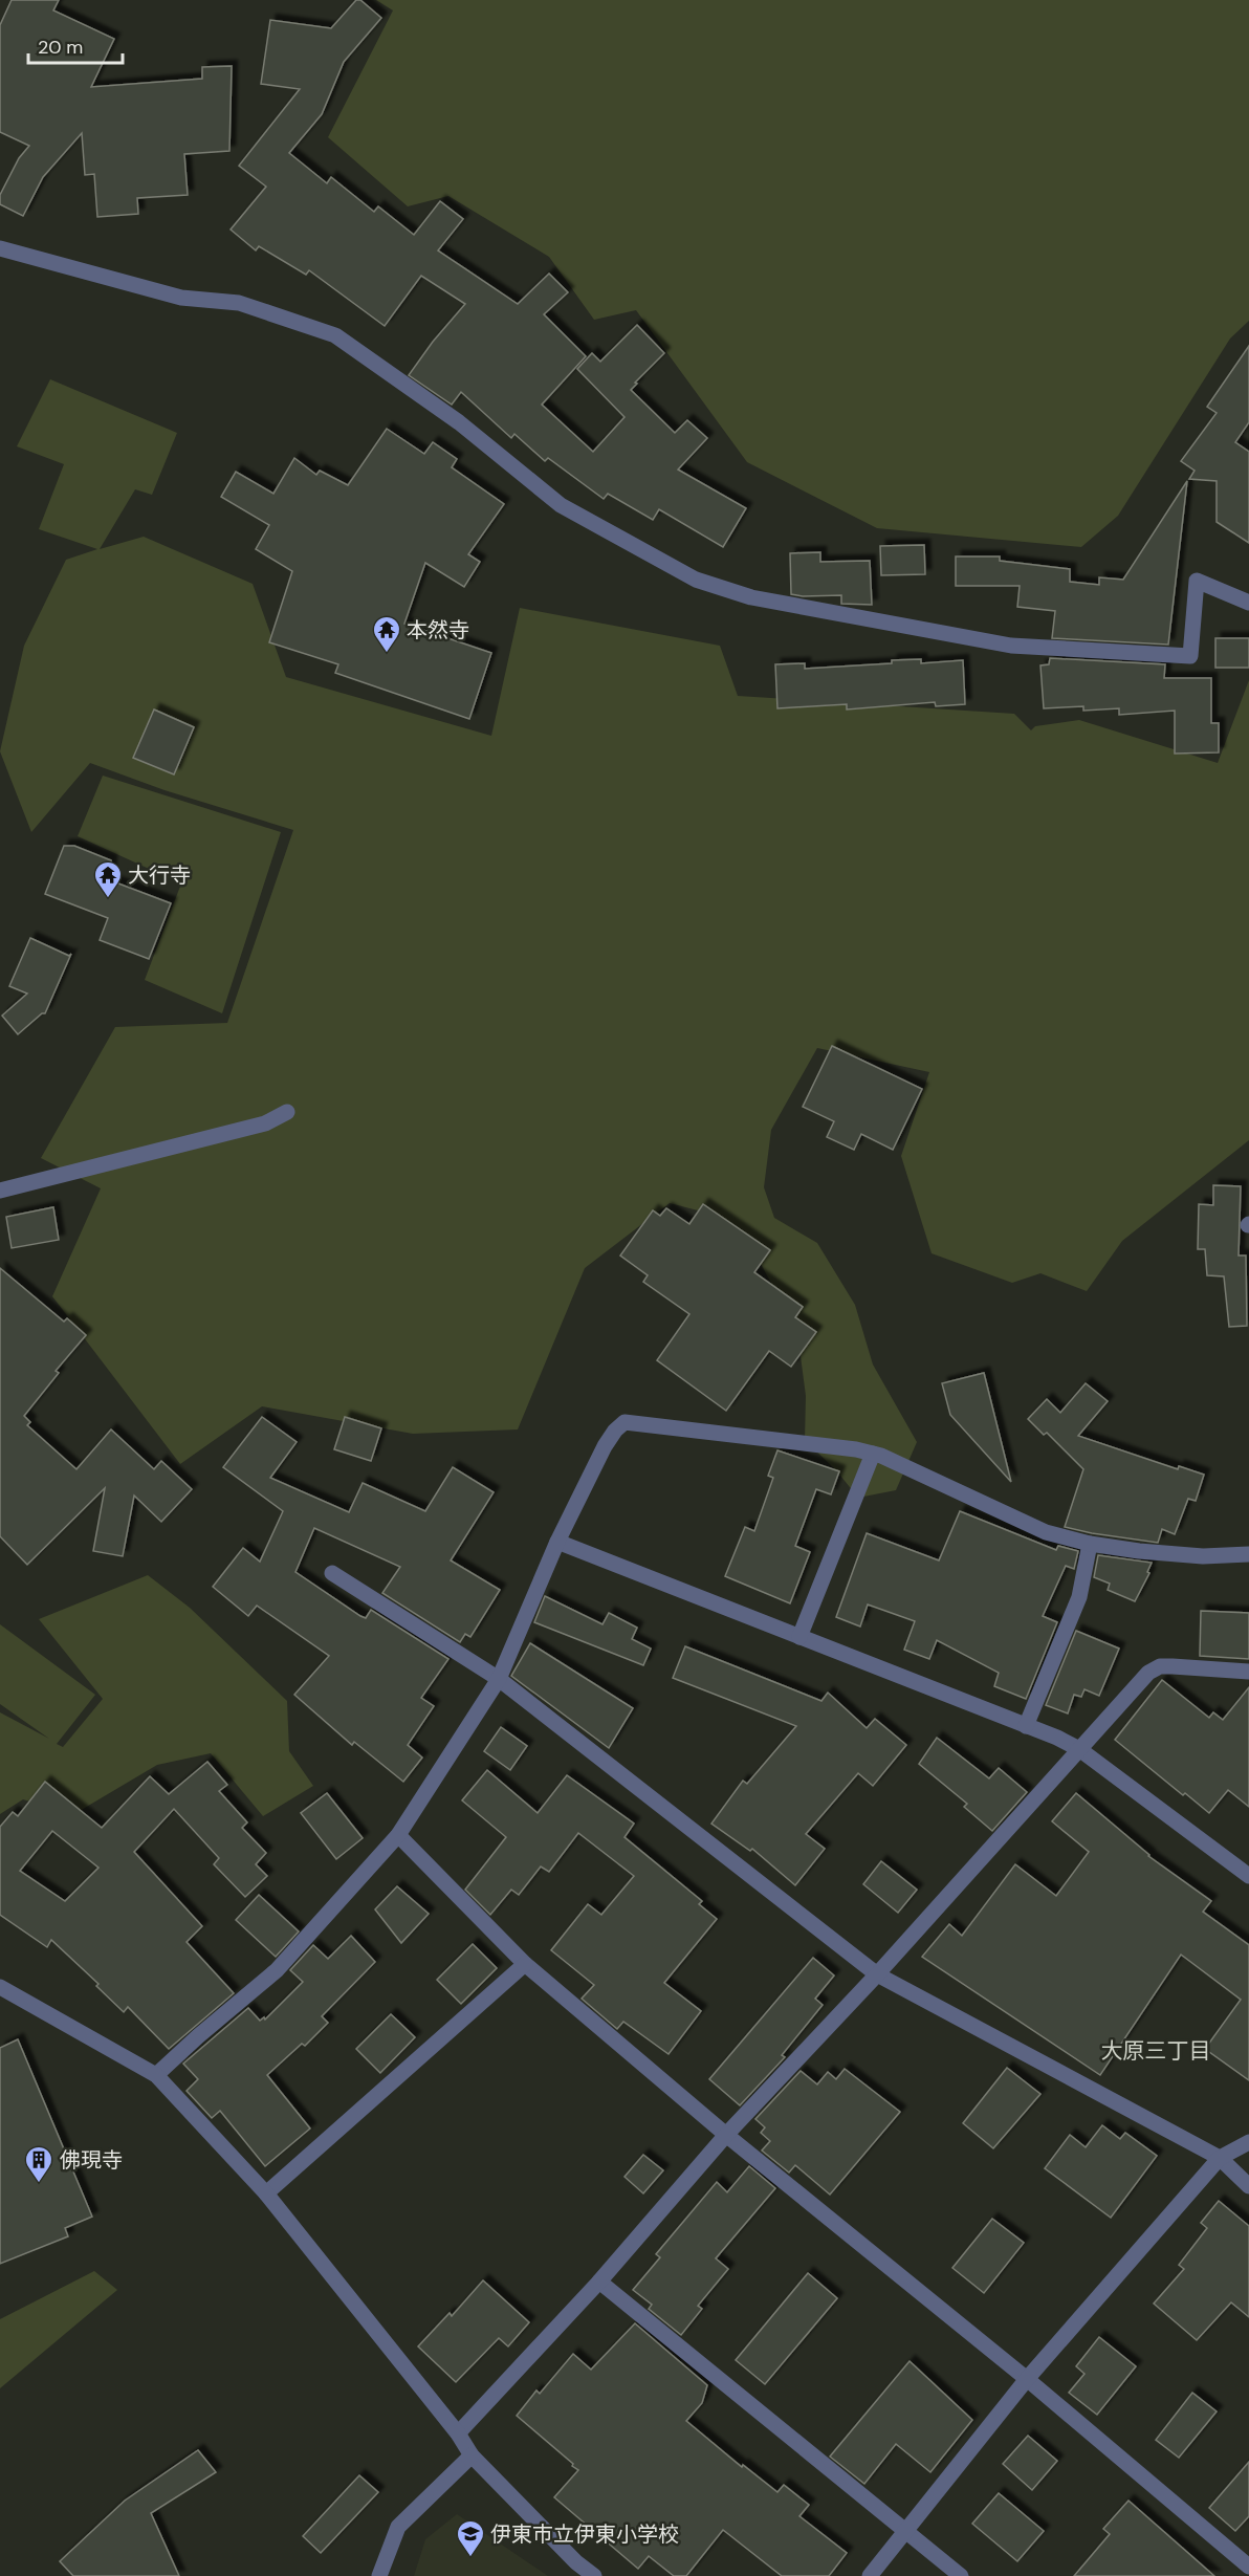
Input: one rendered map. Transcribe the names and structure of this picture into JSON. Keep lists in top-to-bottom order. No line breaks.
{"districts":["大原三丁目"],"places":{"temple":["本然寺","大行寺"],"building":["佛現寺"],"school or university":["伊東市立伊東小学校"]},"scale_bar":"20 m"}
